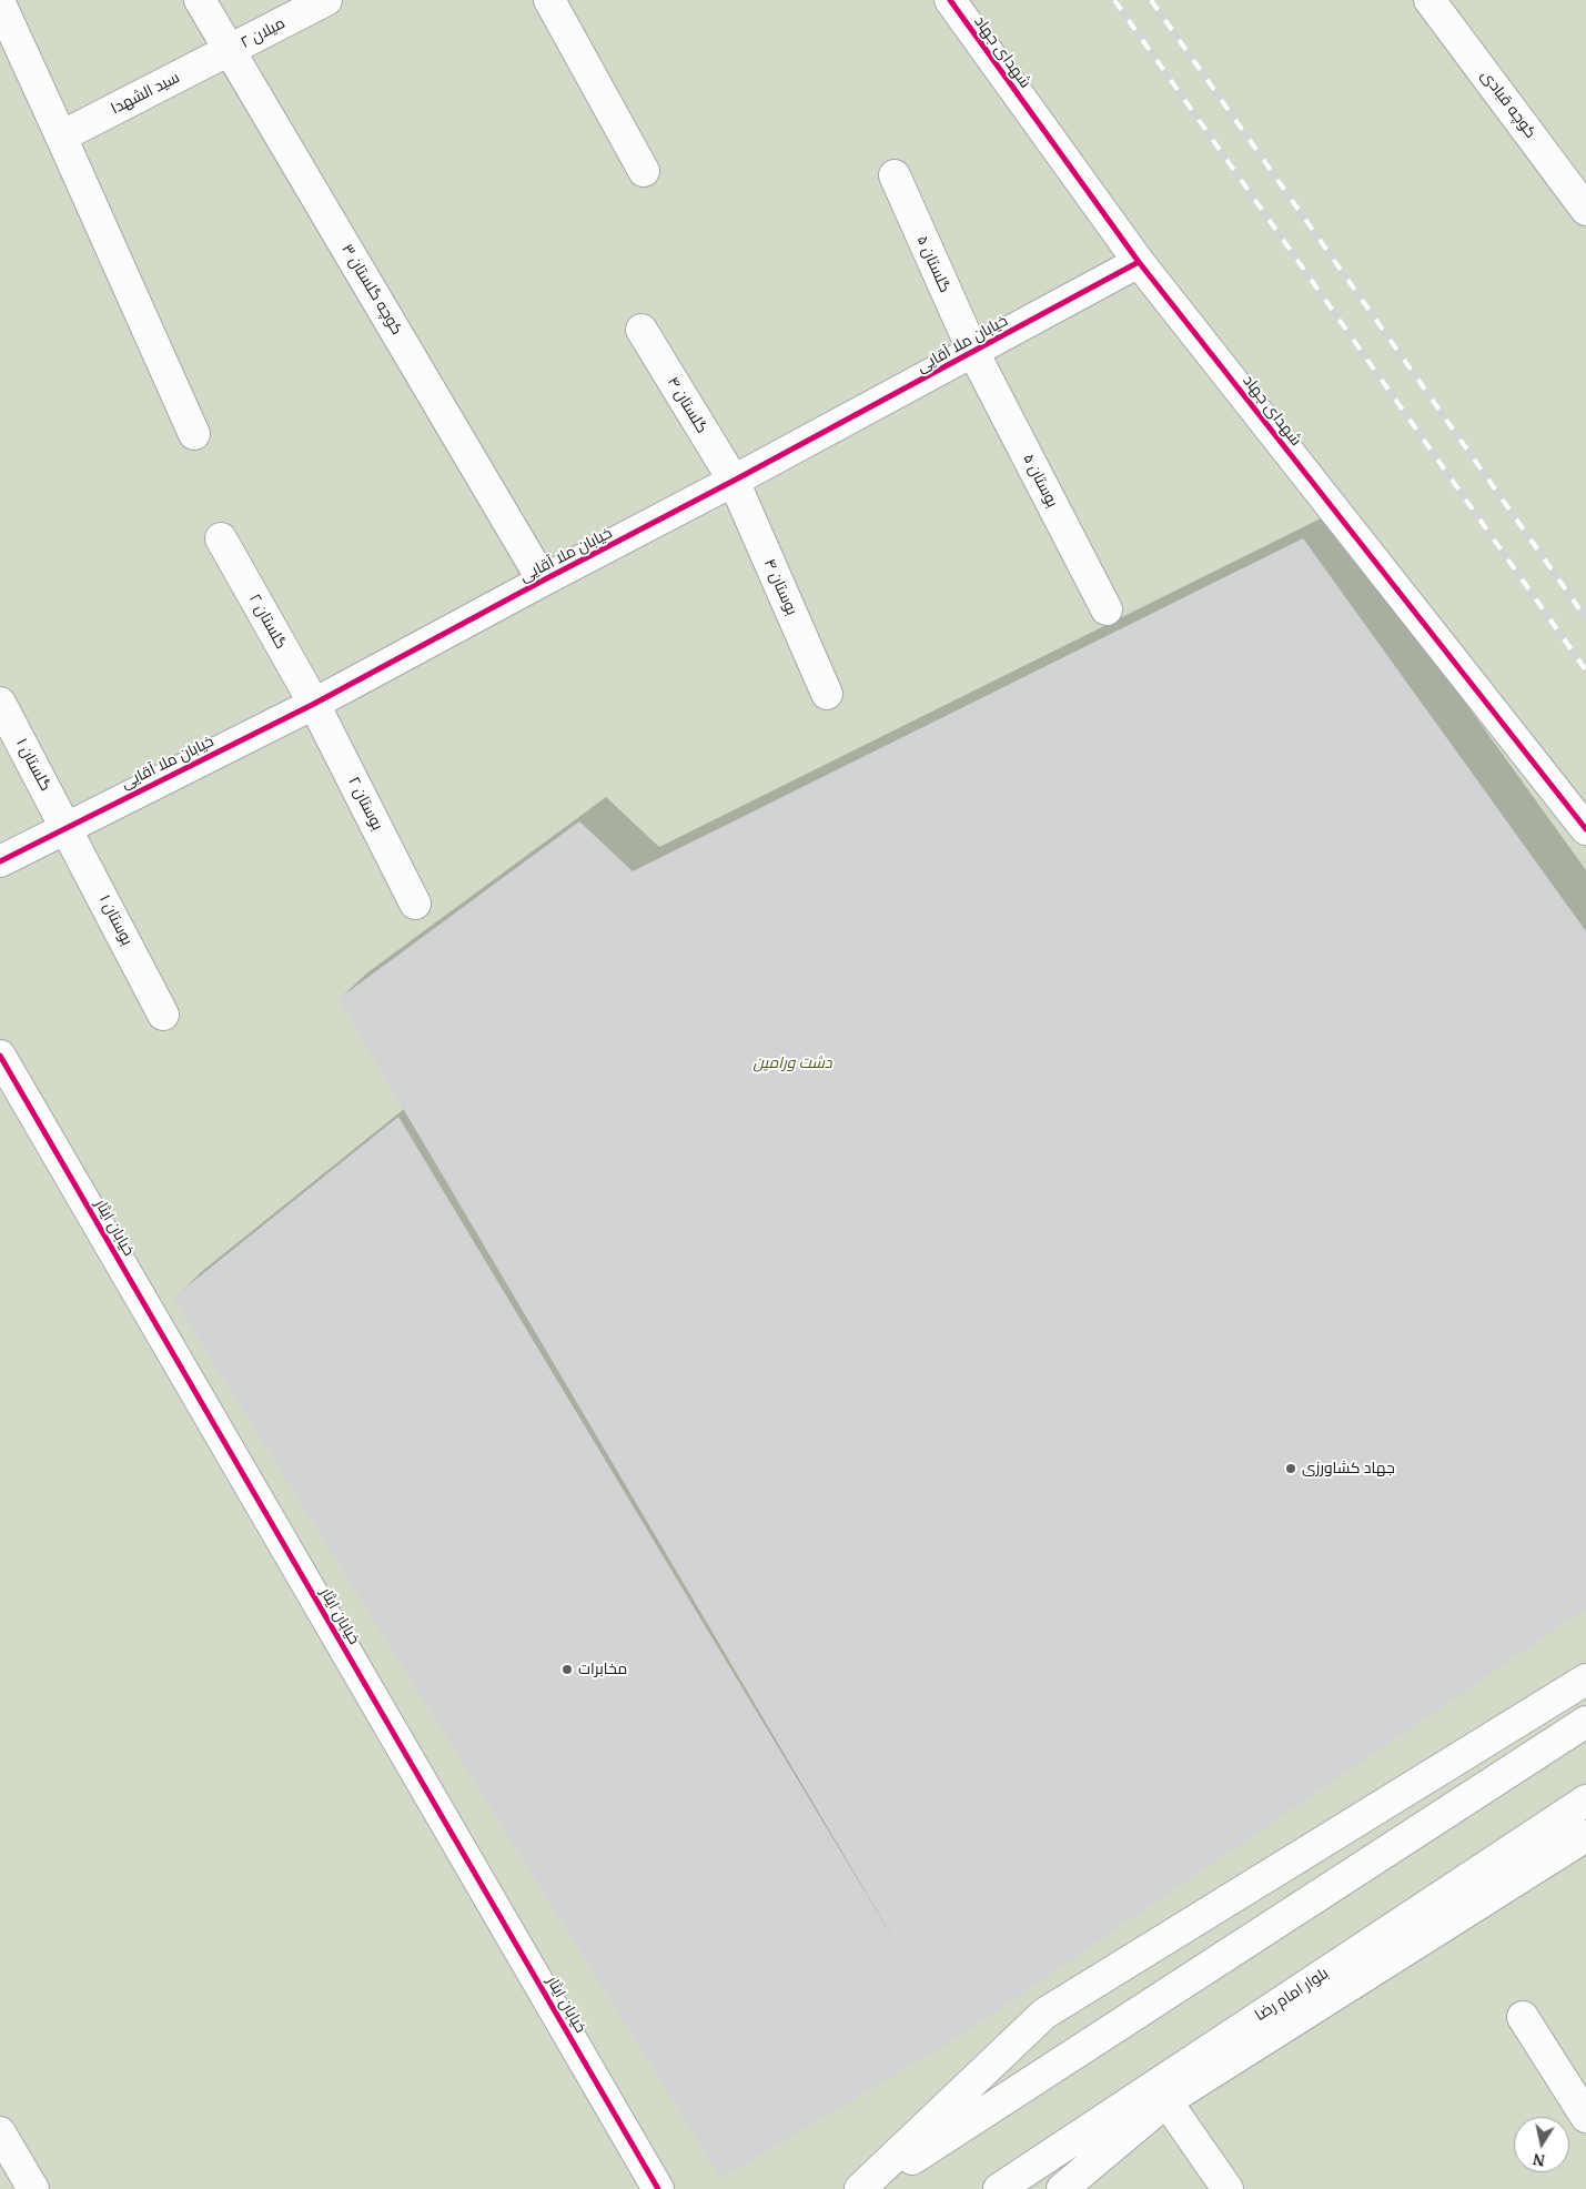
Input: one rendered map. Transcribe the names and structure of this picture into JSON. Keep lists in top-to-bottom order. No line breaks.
{"streets":{"street":["میلان ۲","شهدای جهاد","سید الشهدا","کوچه قبادی","گلستان ۵","کوچه گلستان ۳","خیابان ملا آقایی","گلستان ۴","بوستان ۵","بوستان ۴","گلستان ۲","گلستان ۱","بوستان ۲","بوستان ۱","خیابان ایثار","بلوار امام رضا"]},"crossings":[["میلان ۲","سید الشهدا"],["میلان ۲","کوچه گلستان ۳"],["شهدای جهاد","خیابان ملا آقایی"],["سید الشهدا","کوچه گلستان ۳"],["گلستان ۵","خیابان ملا آقایی"],["گلستان ۵","بوستان ۵"],["کوچه گلستان ۳","خیابان ملا آقایی"],["خیابان ملا آقایی","گلستان ۴"],["خیابان ملا آقایی","بوستان ۵"],["خیابان ملا آقایی","بوستان ۴"],["خیابان ملا آقایی","گلستان ۲"],["خیابان ملا آقایی","گلستان ۱"],["خیابان ملا آقایی","بوستان ۲"],["خیابان ملا آقایی","بوستان ۱"],["گلستان ۴","بوستان ۴"],["گلستان ۲","بوستان ۲"],["گلستان ۱","بوستان ۱"]],"parks":["دشت ورامین"],"places":["جهاد کشاورزی","مخابرات"],"north":"bottom"}
